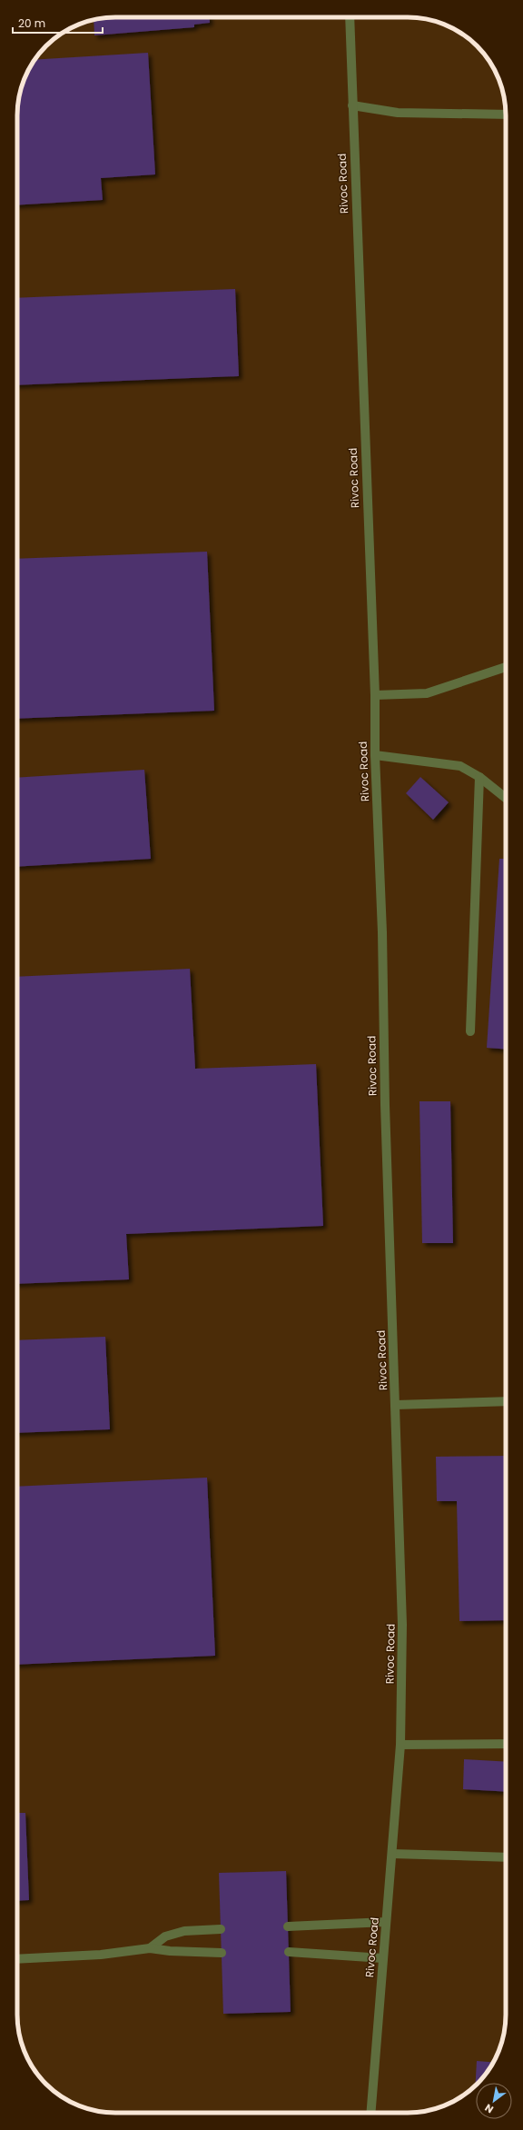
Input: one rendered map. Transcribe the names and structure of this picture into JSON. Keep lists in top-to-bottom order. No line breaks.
{"streets":{"street":["Rivoc Road"]},"scale_bar":"20 m","north":"bottom left"}
